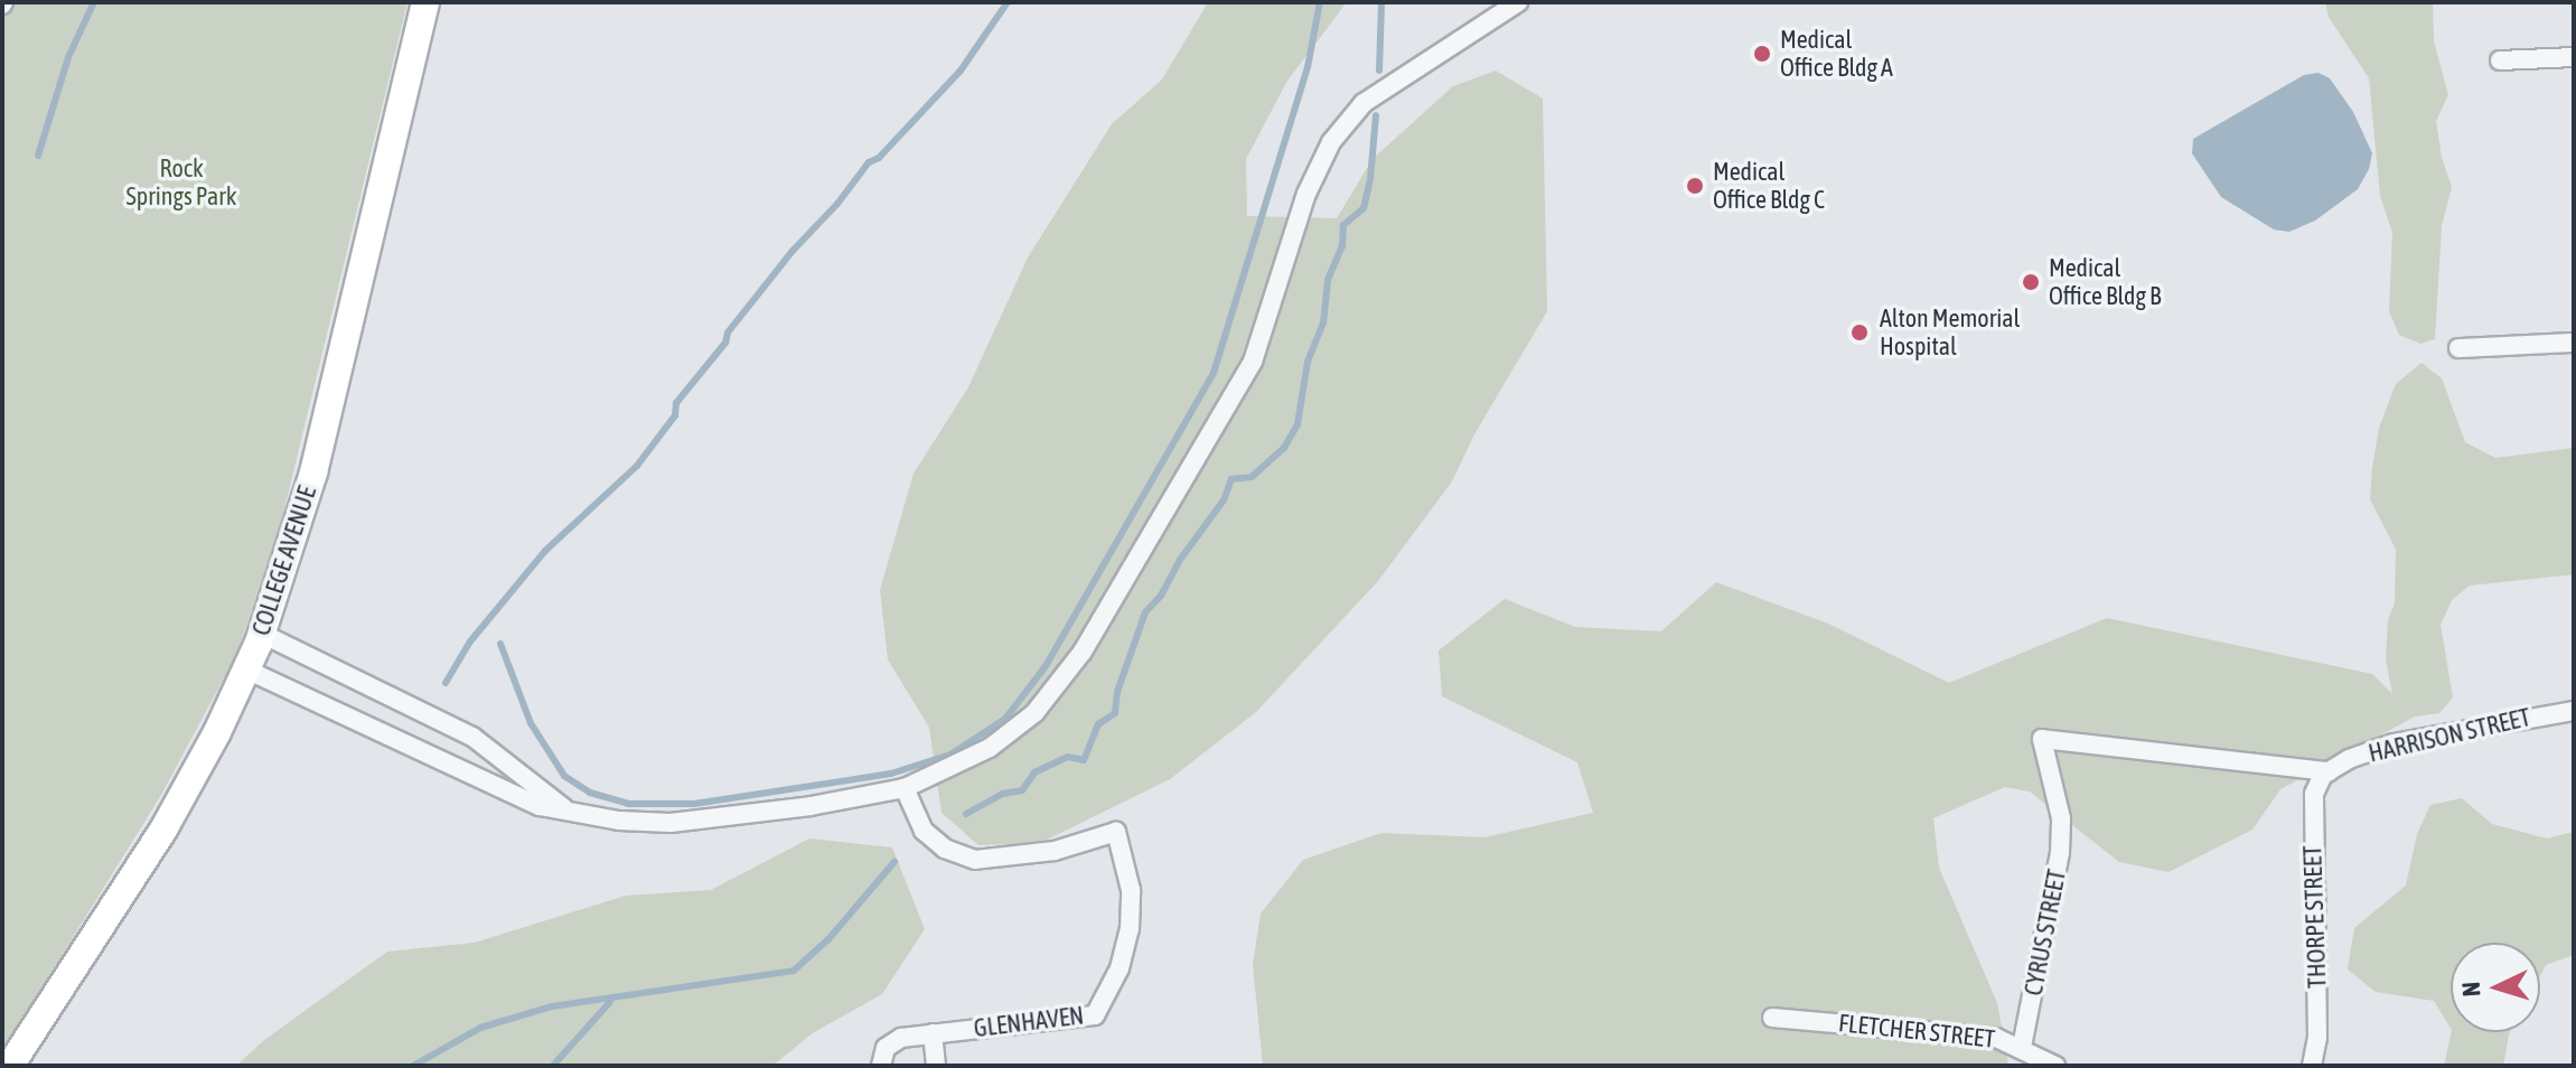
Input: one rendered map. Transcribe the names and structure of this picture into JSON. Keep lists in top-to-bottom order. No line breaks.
{"streets":{"main road":["COLLEGE AVENUE"],"street":["HARRISON STREET","THORPE STREET","CYRUS STREET","GLENHAVEN","FLETCHER STREET"]},"crossings":[["HARRISON STREET","THORPE STREET"],["HARRISON STREET","CYRUS STREET"],["THORPE STREET","CYRUS STREET"],["CYRUS STREET","FLETCHER STREET"]],"parks":["Rock Springs Park"],"places":["Medical Office Bldg A","Medical Office Bldg C","Medical Office Bldg B","Alton Memorial Hospital"],"north":"left"}
